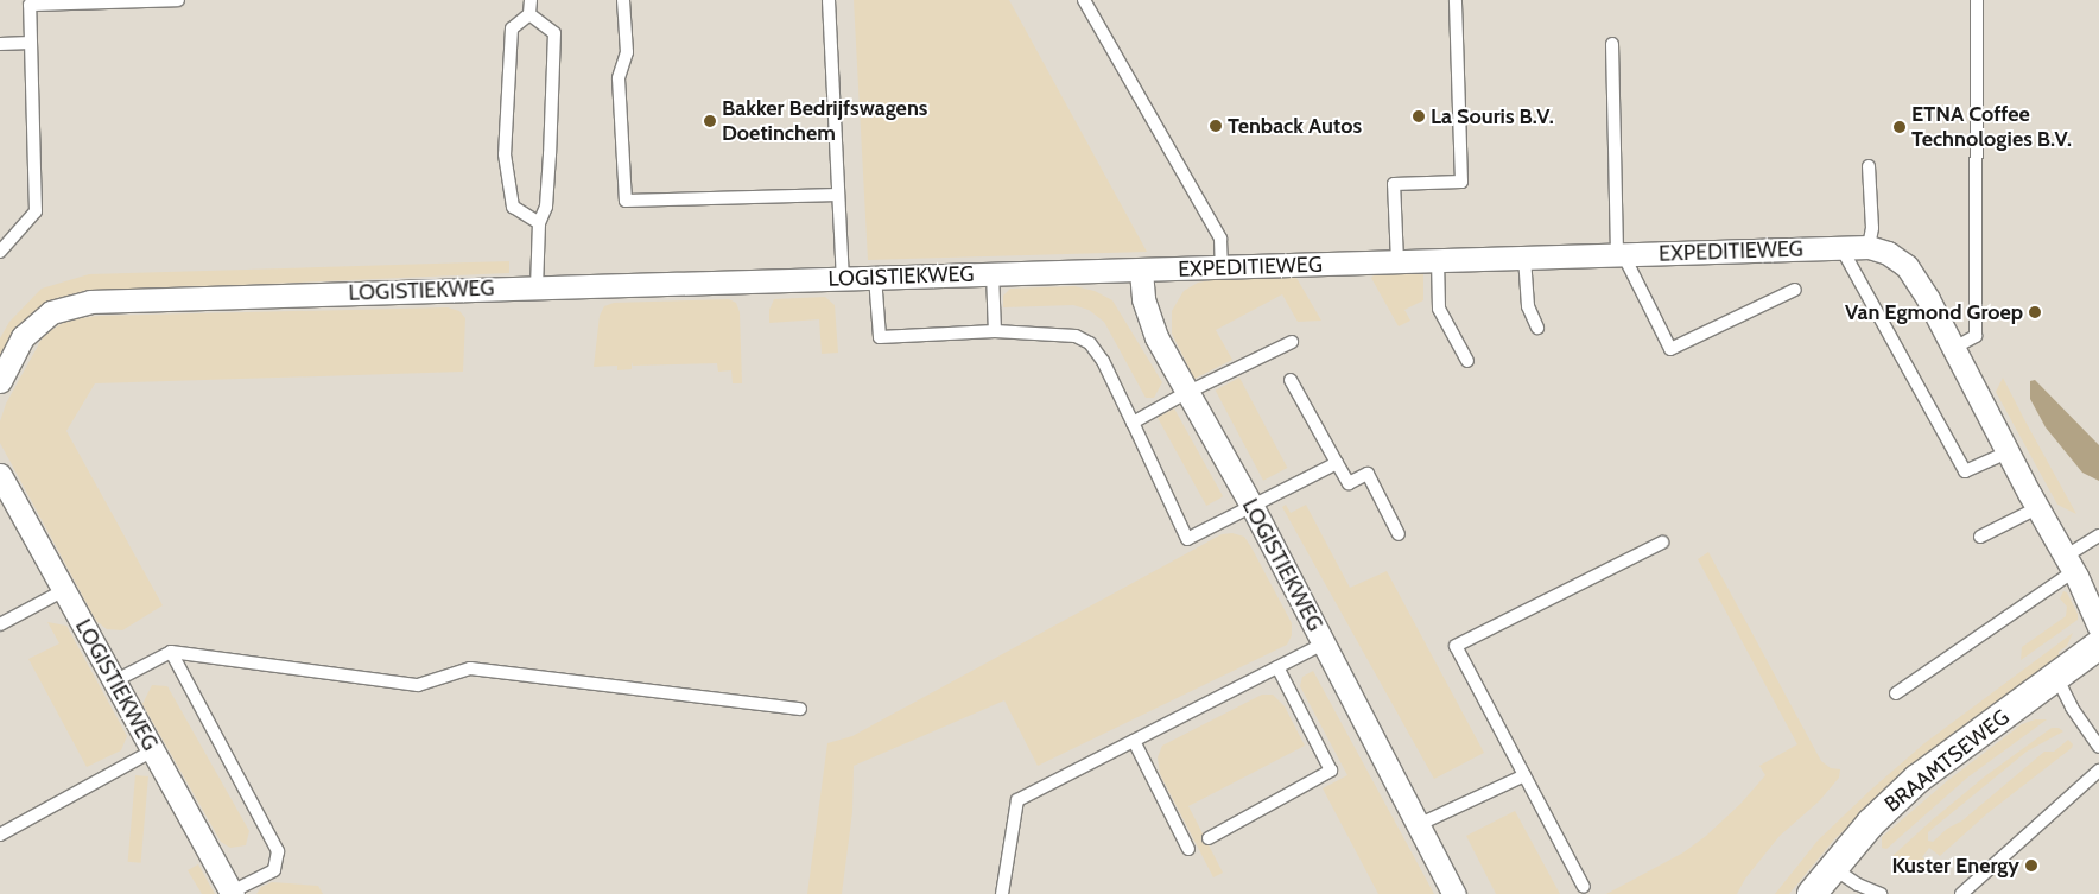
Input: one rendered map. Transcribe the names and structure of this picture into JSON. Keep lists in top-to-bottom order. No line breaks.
{"streets":{"street":["EXPEDITIEWEG","LOGISTIEKWEG","BRAAMTSEWEG"]},"crossings":[["EXPEDITIEWEG","LOGISTIEKWEG"]],"places":["La Souris B.V.","Bakker Bedrijfswagens Doetinchem","Tenback Autos","ETNA Coffee Technologies B.V.","Van Egmond Groep","Kuster Energy"]}
